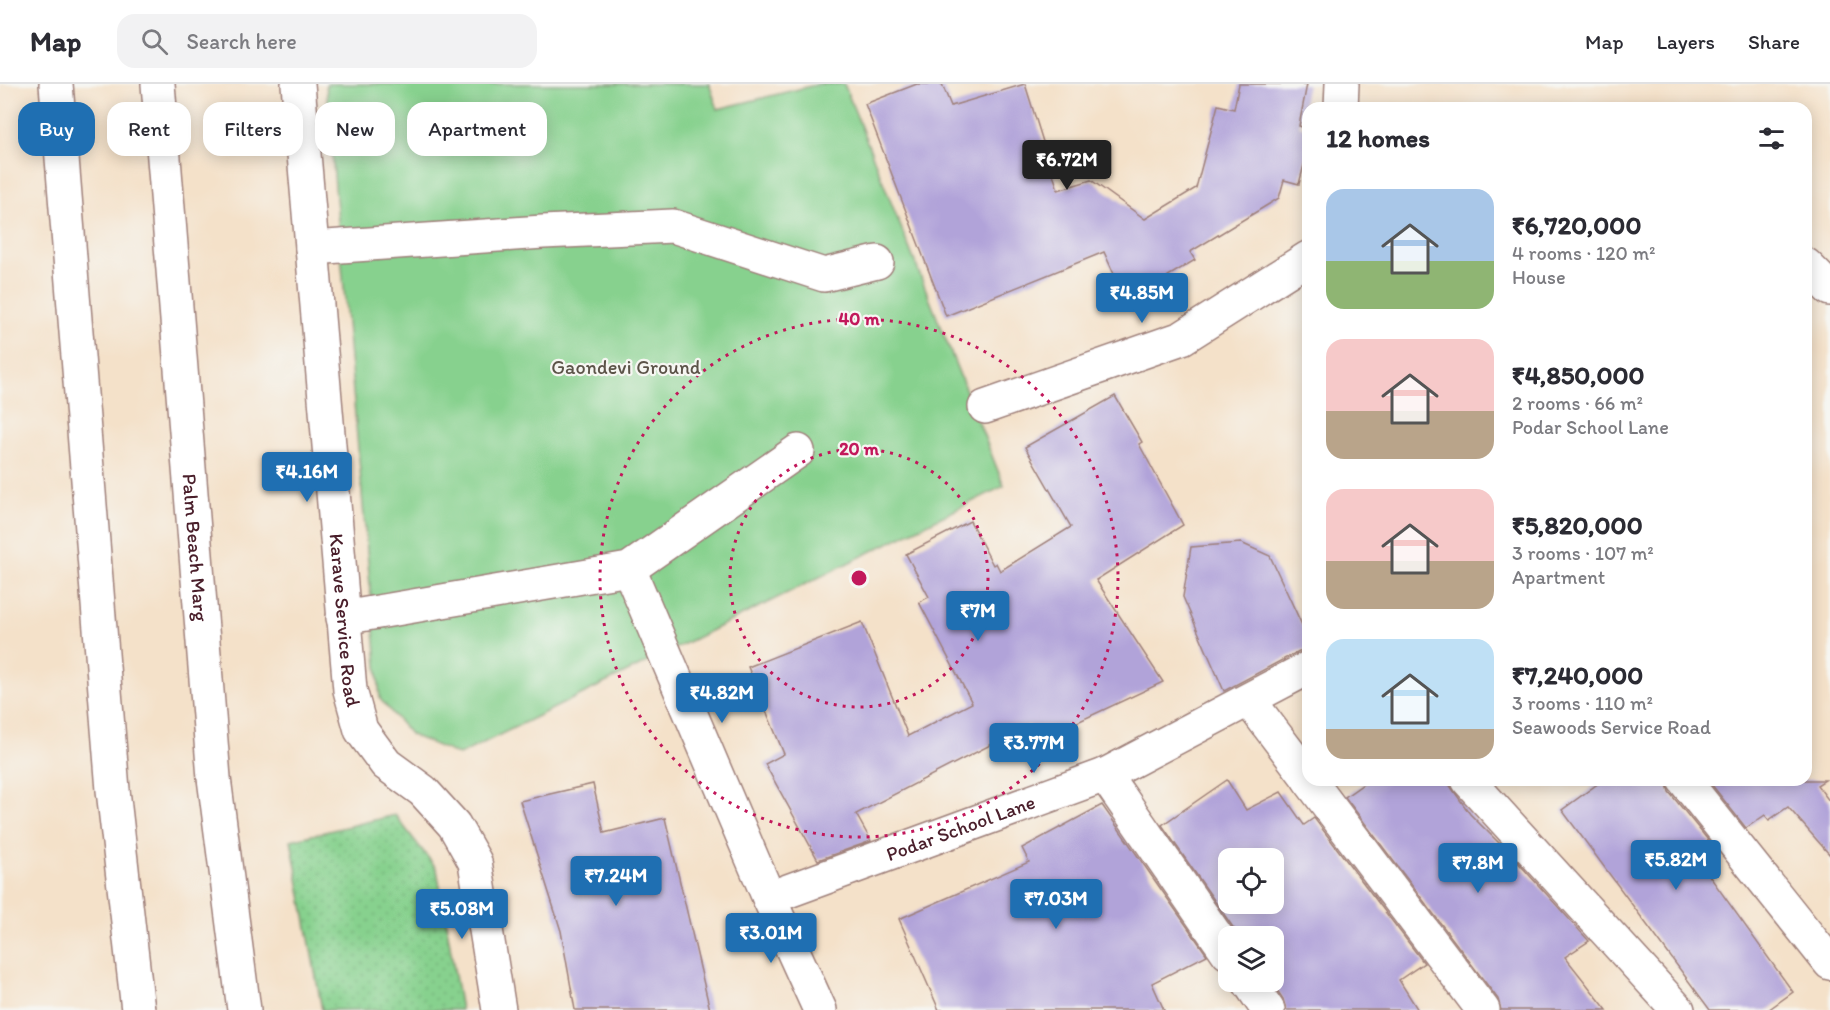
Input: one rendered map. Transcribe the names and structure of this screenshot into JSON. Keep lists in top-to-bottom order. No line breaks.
{"streets":{"street":["Palm Beach Marg","Karave Service Road","Podar School Lane"]},"parks":["Gaondevi Ground"],"page":{"header":"Map","search":"Search here","nav":["Map","Layers","Share"],"chip":["Buy","Rent","Filters","New","Apartment"],"heading":"12 homes","price":["₹6.72M","₹4.85M","₹4.16M","₹7M","₹4.82M","₹3.77M","₹5.82M","₹7.8M","₹7.24M","₹7.03M","₹5.08M","₹3.01M"],"list":[{"name":"₹6,720,000","note":"4 rooms · 120 m² · House"},{"name":"₹4,850,000","note":"2 rooms · 66 m² · Podar School Lane"},{"name":"₹5,820,000","note":"3 rooms · 107 m² · Apartment"},{"name":"₹7,240,000","note":"3 rooms · 110 m² · Seawoods Service Road"}]},"rings":["40 m","20 m"]}
